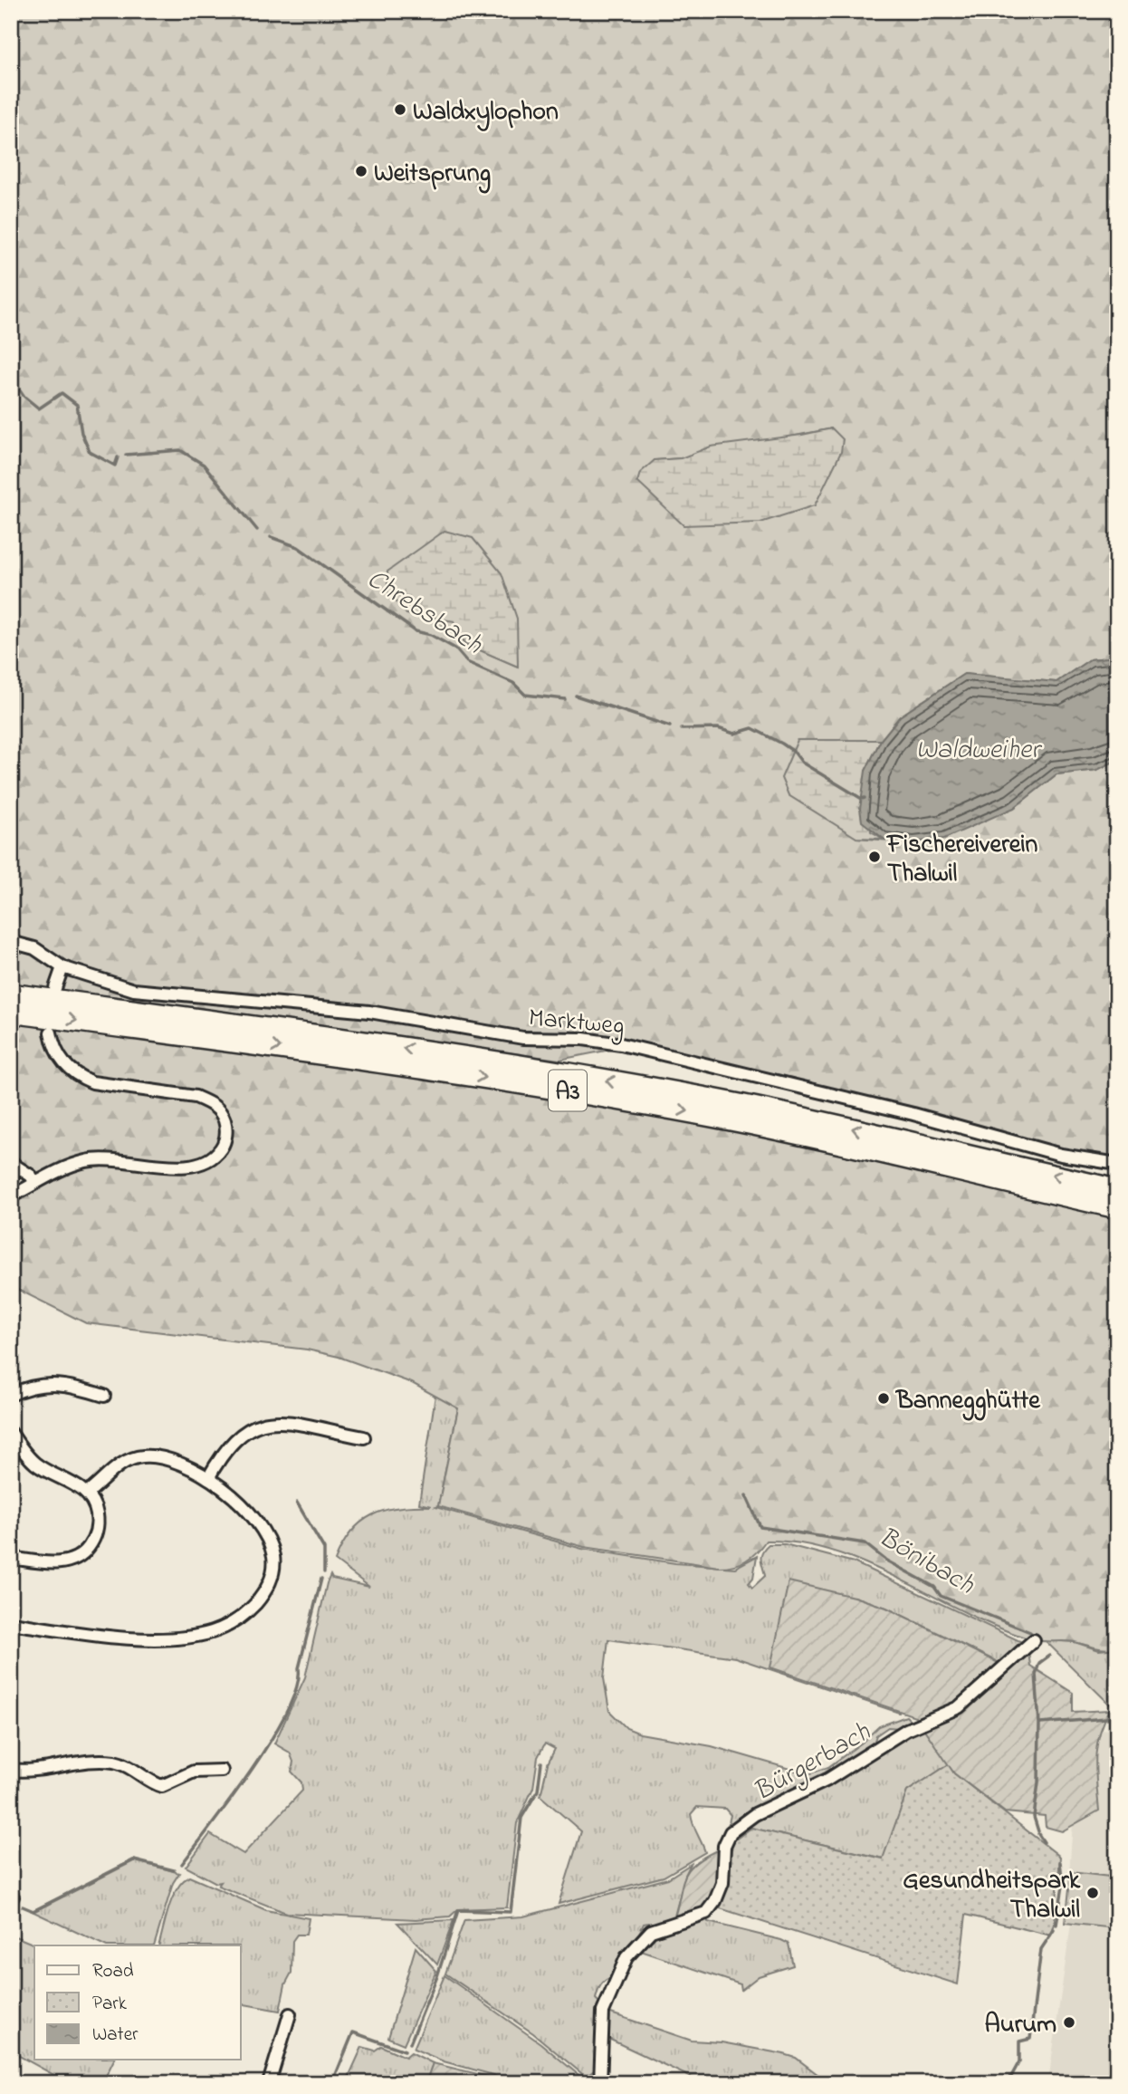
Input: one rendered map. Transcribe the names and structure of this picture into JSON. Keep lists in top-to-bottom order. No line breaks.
{"streets":{"highway":["A3"],"street":["Marktweg"]},"water":["Chrebsbach","Waldweiher","Bönibach","Bürgerbach"],"places":["Waldxylophon","Weitsprung","Fischereiverein Thalwil","Bannegghütte","Gesundheitspark Thalwil","Aurum"],"legend":["Road","Park","Water"]}
